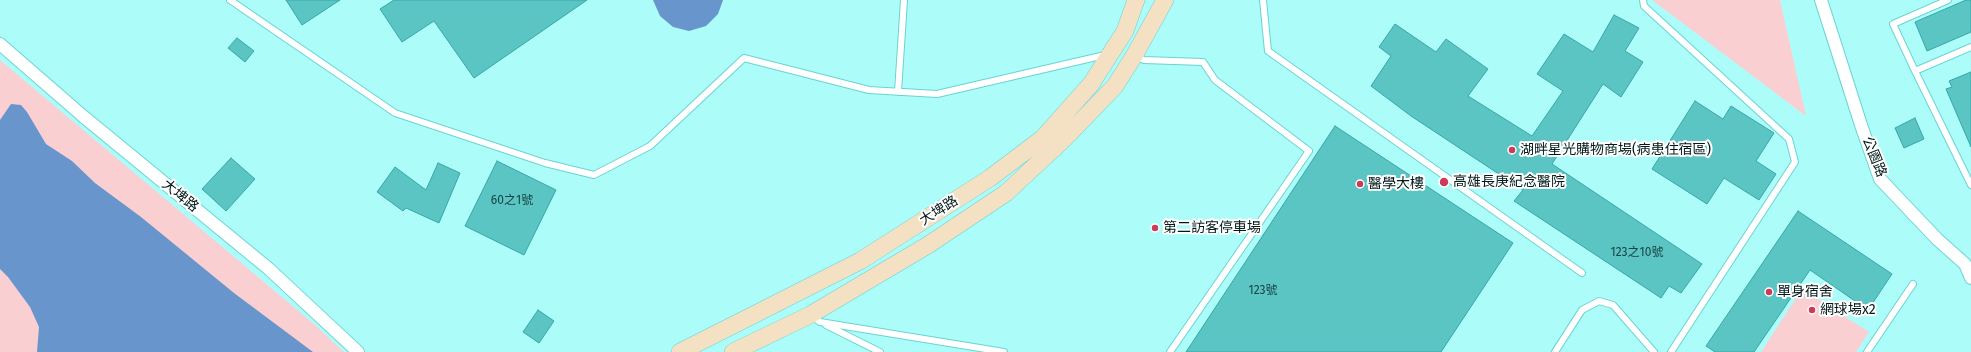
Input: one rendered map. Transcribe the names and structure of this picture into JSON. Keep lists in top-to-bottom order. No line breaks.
{"streets":{"main road":["大埤路"],"street":["公園路"]},"places":["湖畔星光購物商場(病患住宿區)","高雄長庚紀念醫院","醫學大樓","第二訪客停車場","單身宿舍","網球場x2"],"house_numbers":["60之1號","123之10號","123號"]}
